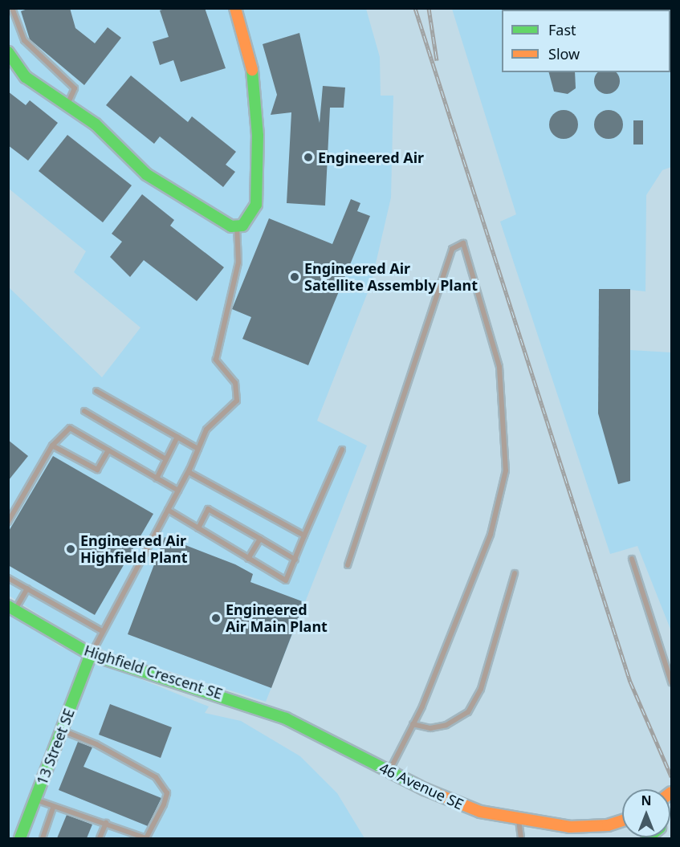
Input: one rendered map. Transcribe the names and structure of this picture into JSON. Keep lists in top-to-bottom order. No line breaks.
{"streets":{"main road":["Highfield Crescent SE","13 Street SE","46 Avenue SE"]},"crossings":[["Highfield Crescent SE","13 Street SE"],["Highfield Crescent SE","46 Avenue SE"]],"places":["Engineered Air","Engineered Air Satellite Assembly Plant","Engineered Air Highfield Plant","Engineered Air Main Plant"],"legend":["Fast","Slow"],"north":"top"}
